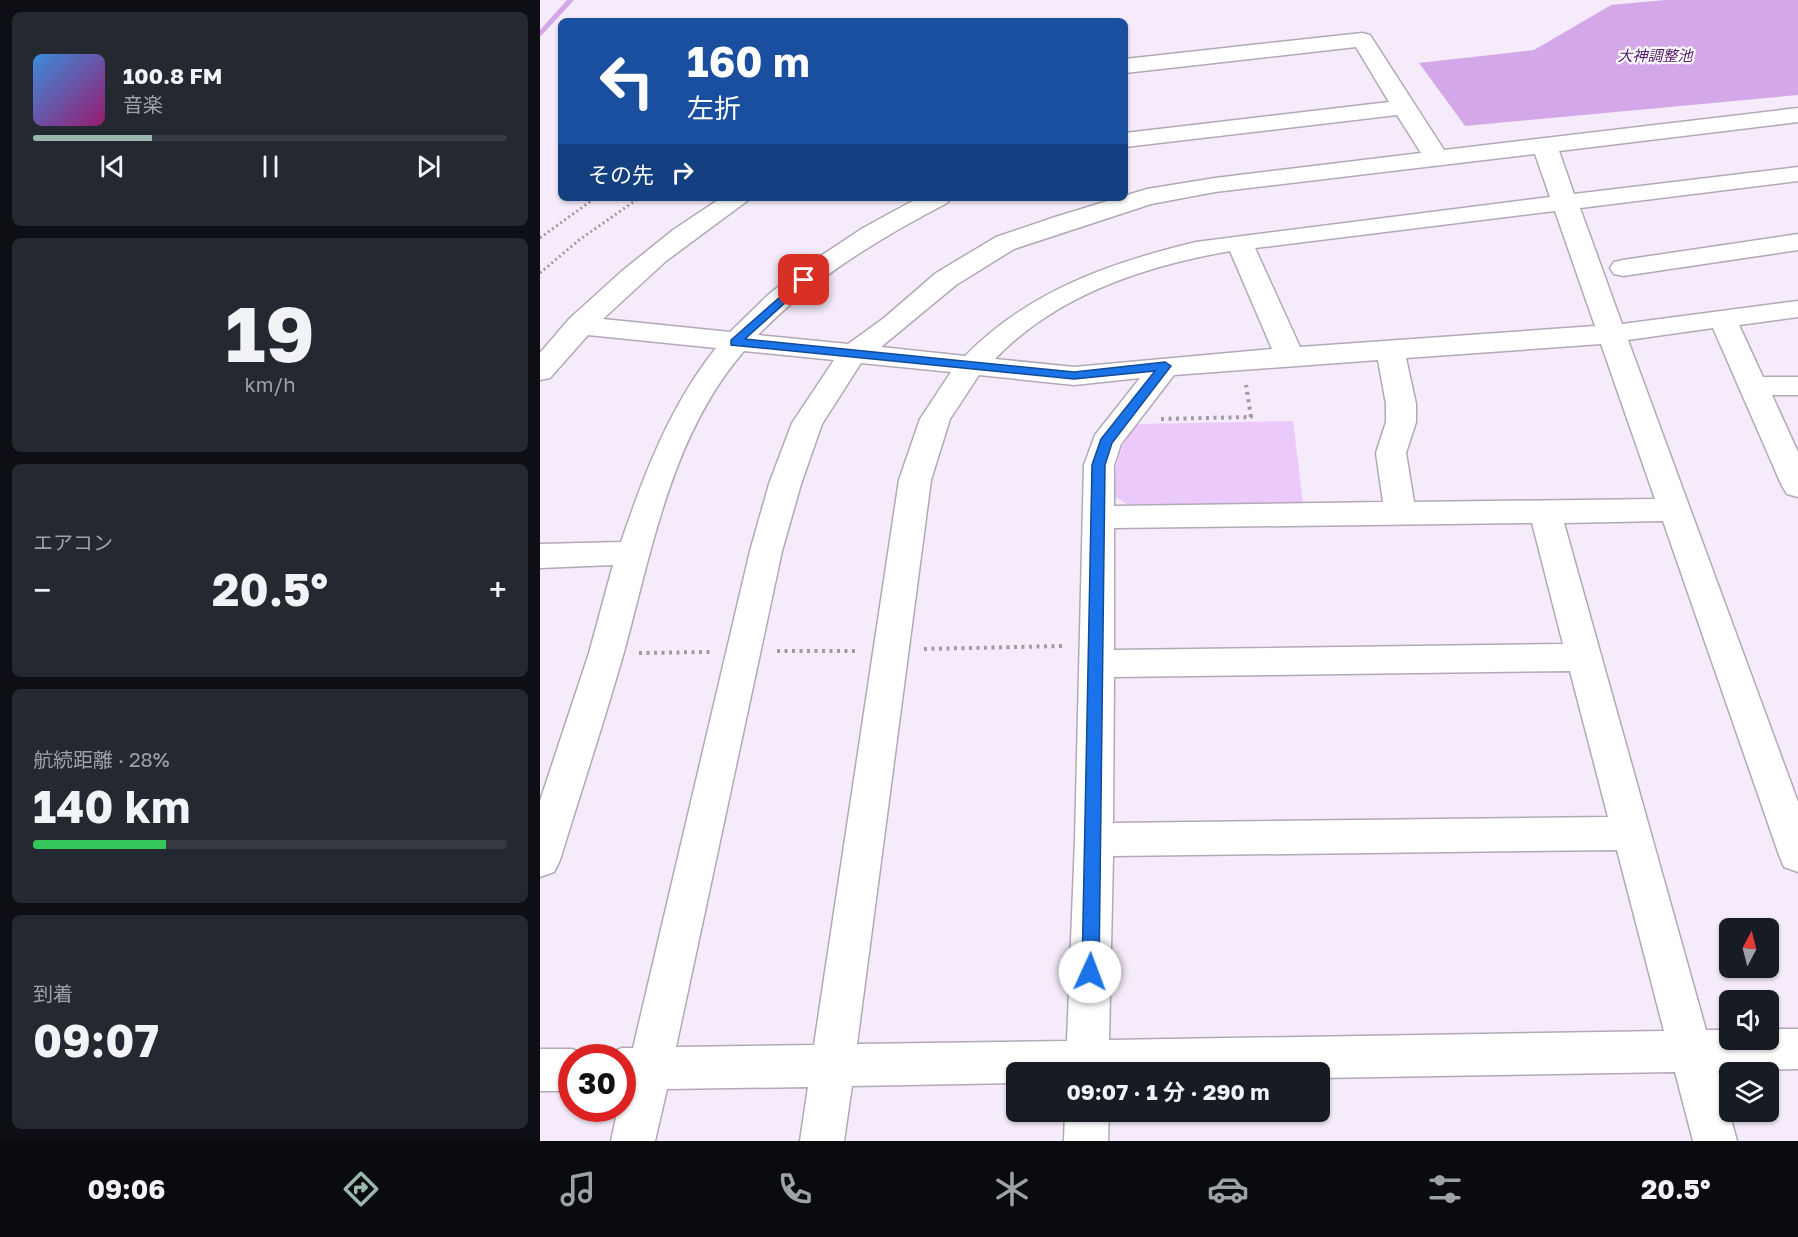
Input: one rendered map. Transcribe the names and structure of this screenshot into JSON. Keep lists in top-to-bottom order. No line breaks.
{"water":["大神調整池"],"north":"top","page":{"turn":["160 m","左折"],"song":["100.8 FM","音楽"],"then":"その先","tile":[["19","km/h"],"エアコン",["航続距離 · 28%","140 km"],["到着","09:07"]],"heat":["−","20.5°","+"],"limit":"30","trip":"09:07 · 1 分 · 290 m","tabs":["09:06","20.5°"]}}
